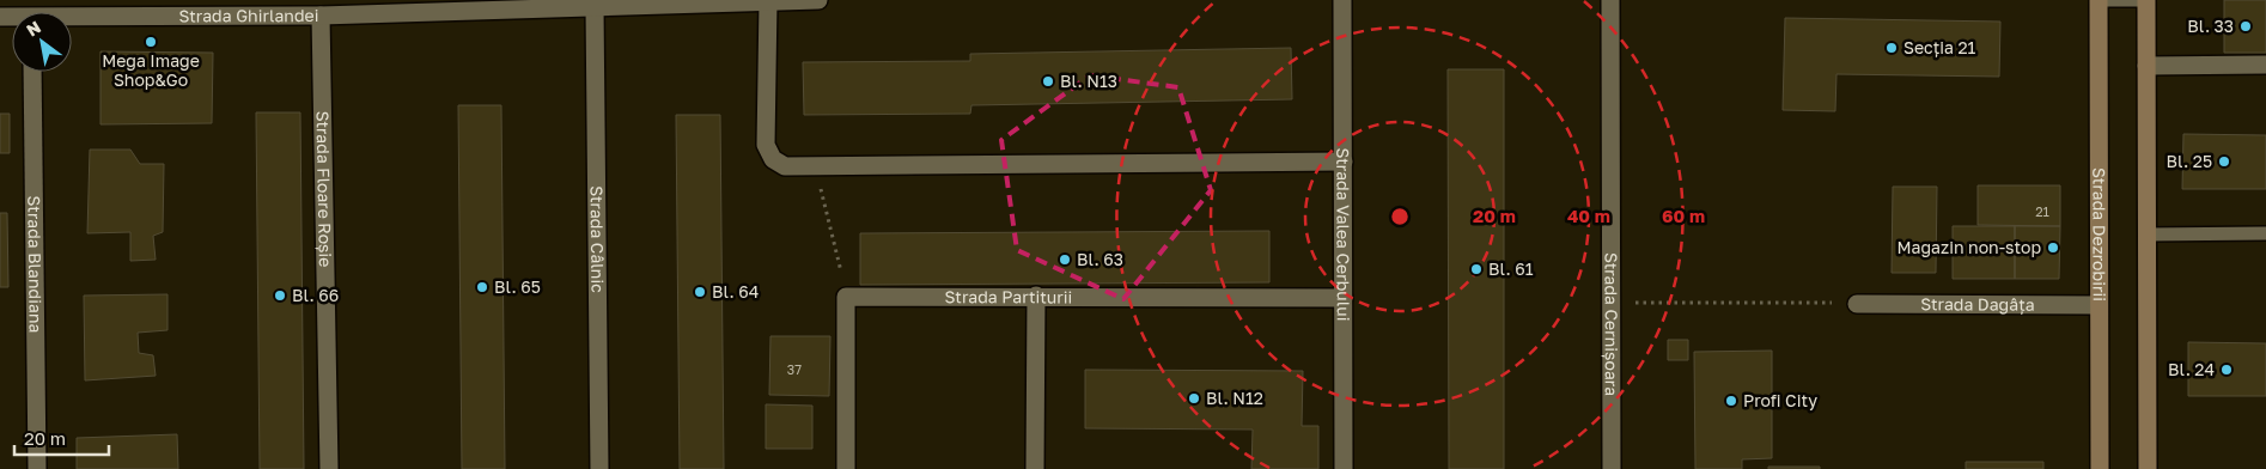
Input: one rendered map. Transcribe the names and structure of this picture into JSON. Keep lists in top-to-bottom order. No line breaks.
{"streets":{"main road":["Strada Dezrobirii"],"street":["Strada Ghirlandei","Strada Floare Roșie","Strada Valea Cerbului","Strada Câlnic","Strada Blandiana","Strada Partiturii","Strada Dagâța","Strada Cernișoara"]},"crossings":[["Strada Ghirlandei","Strada Floare Roșie"],["Strada Ghirlandei","Strada Câlnic"],["Strada Valea Cerbului","Strada Partiturii"],["Strada Dezrobirii","Strada Dagâța"]],"places":["Bl. 33","Mega Image Shop&Go","Secția 21","Bl. N13","Bl. 25","Magazin non-stop","Bl. 63","Bl. 61","Bl. 65","Bl. 64","Bl. 66","Bl. 24","Bl. N12","Profi City"],"house_numbers":["21","37"],"scale_bar":"20 m","north":"top left","rings":["20 m","40 m","60 m"]}
